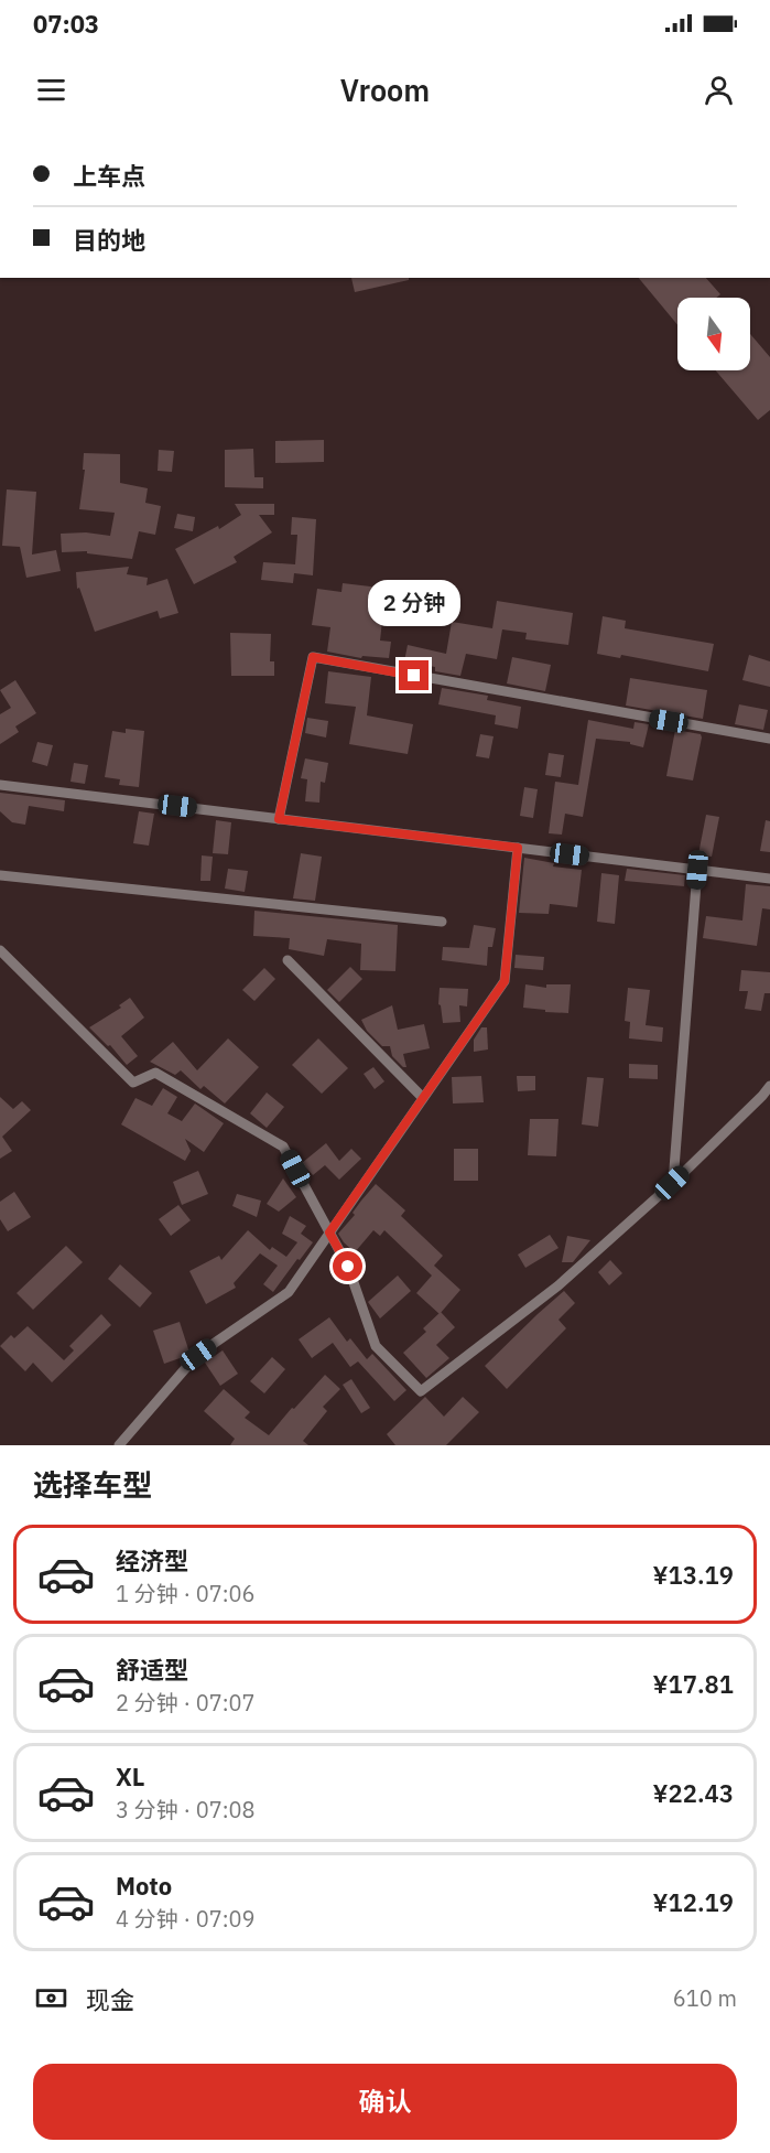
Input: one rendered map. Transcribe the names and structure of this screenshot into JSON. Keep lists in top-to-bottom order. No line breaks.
{"north":"bottom","page":{"status":"07:03","header":"Vroom","banner":["上车点","目的地"],"bubble":"2 分钟","heading":"选择车型","list":[{"name":"经济型","note":"1 分钟 · 07:06","value":"¥13.19"},{"name":"舒适型","note":"2 分钟 · 07:07","value":"¥17.81"},{"name":"XL","note":"3 分钟 · 07:08","value":"¥22.43"},{"name":"Moto","note":"4 分钟 · 07:09","value":"¥12.19"}],"pay":["现金","610 m"],"buttons":"确认"}}
